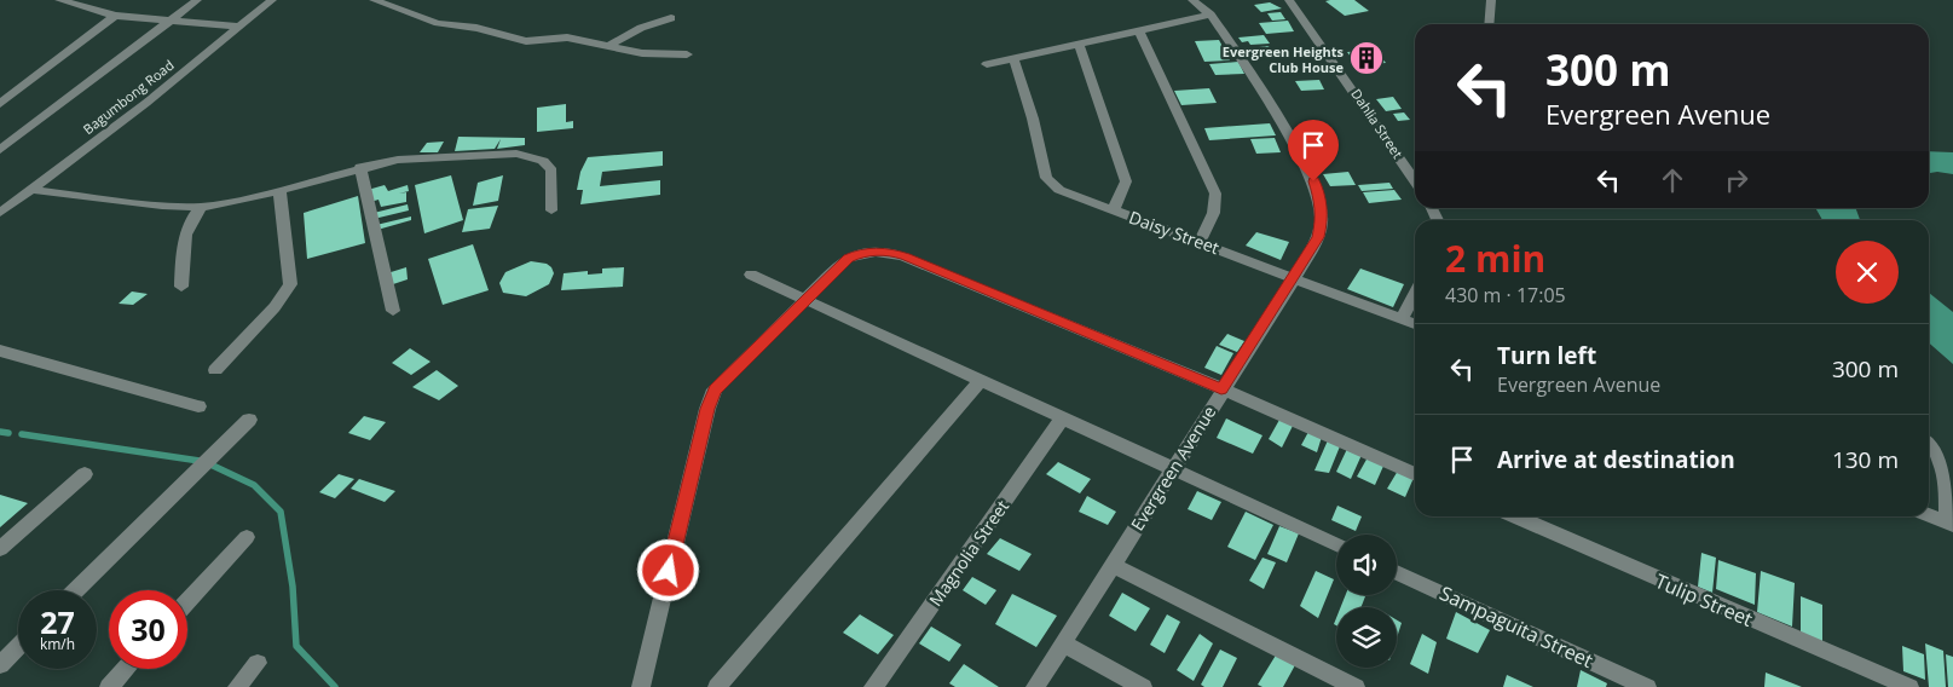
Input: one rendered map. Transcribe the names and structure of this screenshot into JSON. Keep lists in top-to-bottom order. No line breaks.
{"streets":{"street":["Bagumbong Road","Dahlia Street","Daisy Street","Evergreen Avenue","Magnolia Street","Tulip Street","Sampaguita Street"]},"crossings":[["Daisy Street","Evergreen Avenue"]],"places":{"building":["Evergreen Heights Club House"]},"page":{"turn":["300 m","Evergreen Avenue"],"heading":["2 min","430 m · 17:05"],"list":[{"name":"Turn left","note":"Evergreen Avenue","value":"300 m"},{"name":"Arrive at destination","value":"130 m"}],"speed":"27 km/h","limit":"30"}}
